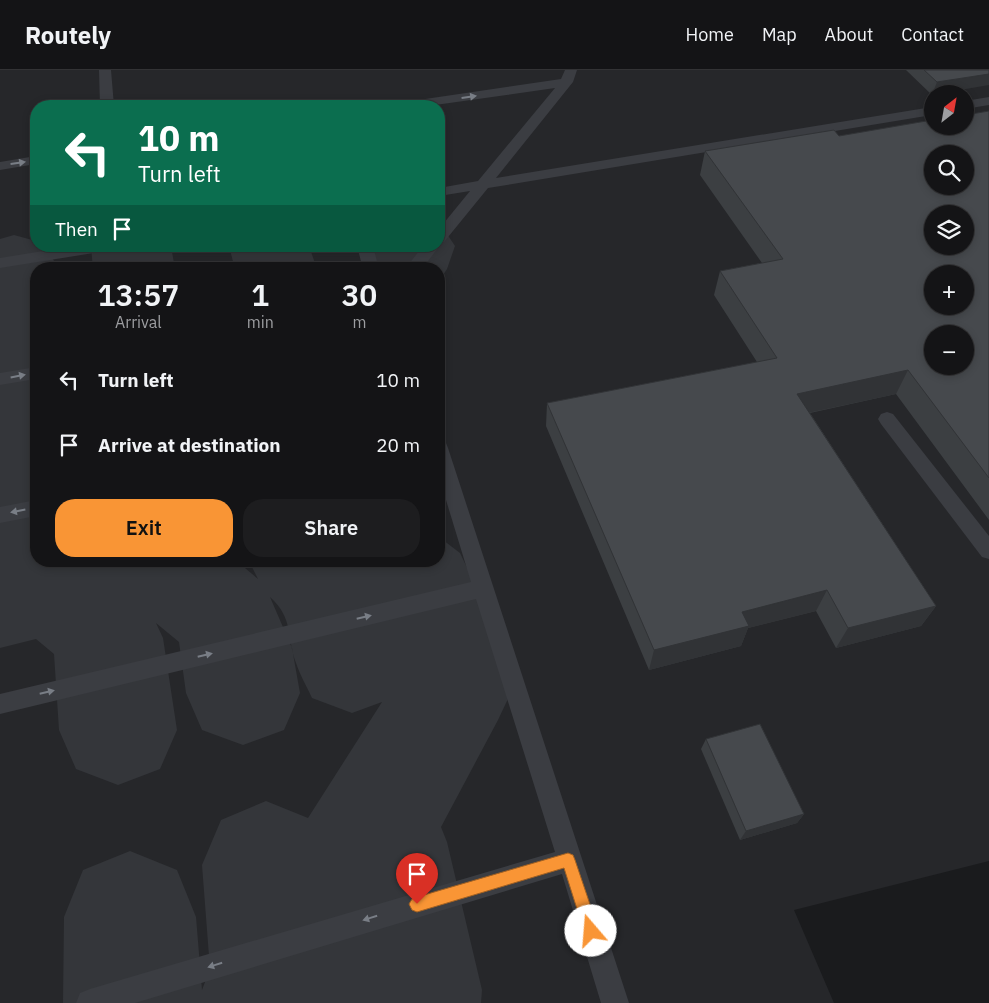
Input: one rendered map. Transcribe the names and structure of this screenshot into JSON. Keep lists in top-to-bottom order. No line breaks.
{"north":"top right","page":{"header":"Routely","nav":["Home","Map","About","Contact"],"map_buttons":["+","−"],"turn":["10 m","Turn left"],"then":"Then","eta":["13:57","Arrival","1","min","30","m"],"list":[{"name":"Turn left","value":"10 m"},{"name":"Arrive at destination","value":"20 m"}],"buttons":["Exit","Share"]}}
